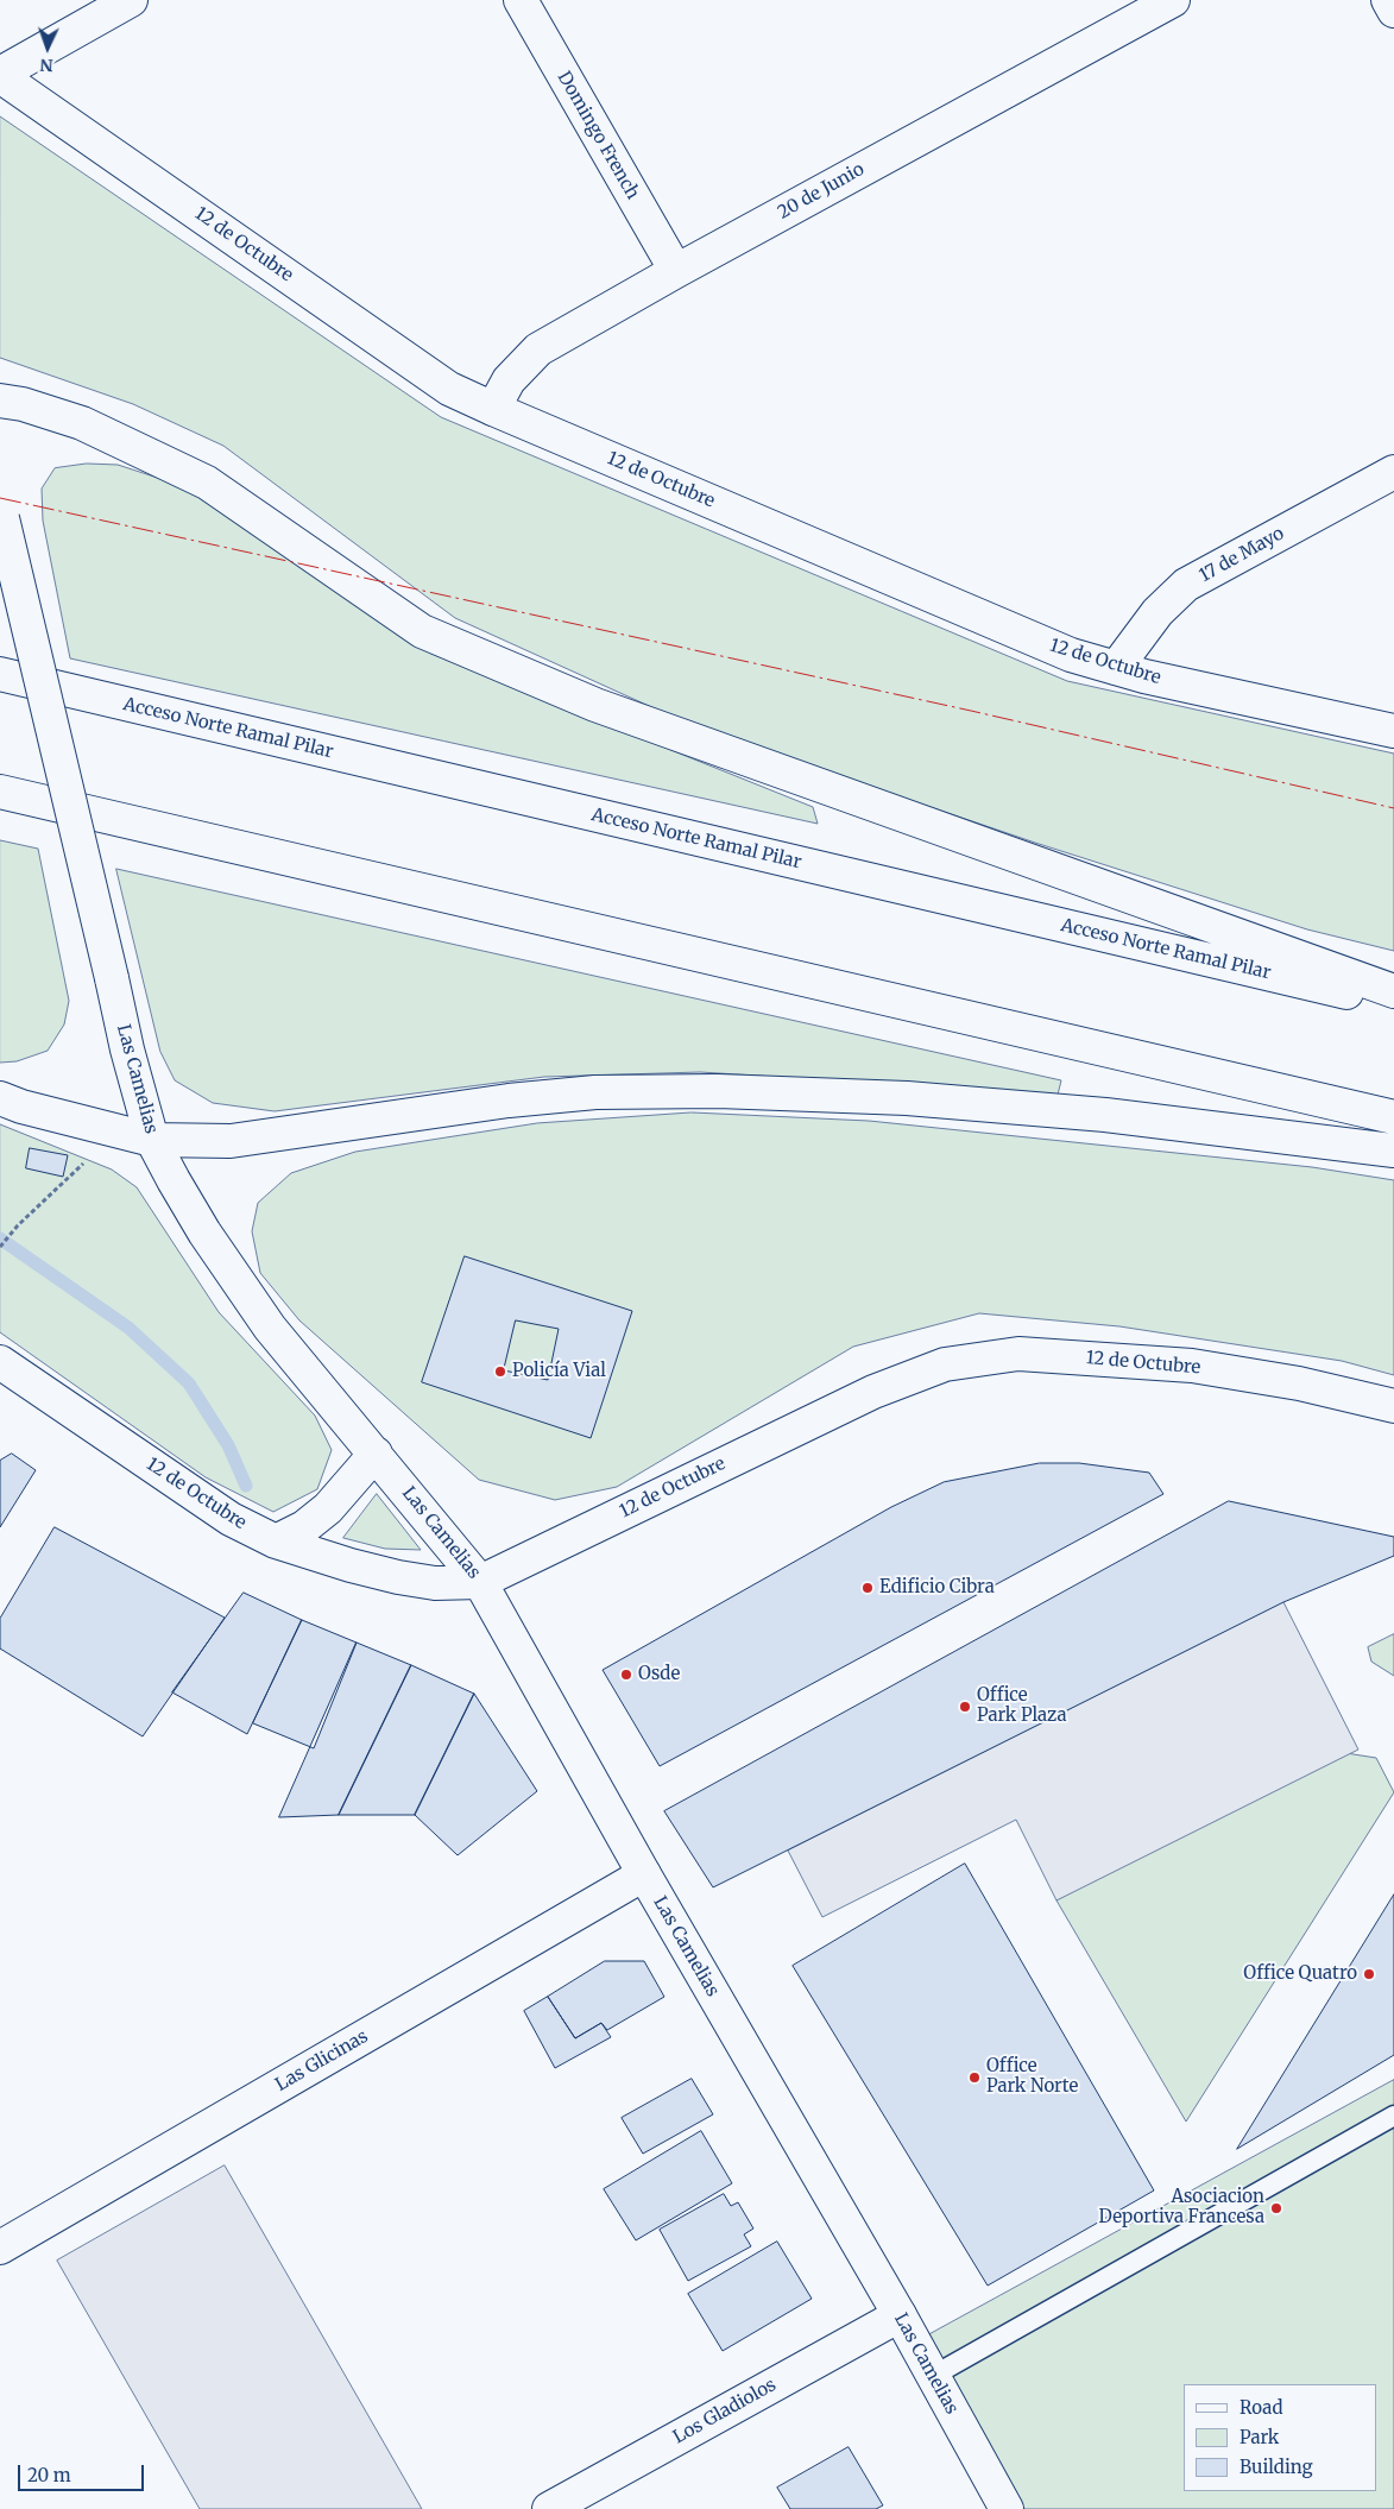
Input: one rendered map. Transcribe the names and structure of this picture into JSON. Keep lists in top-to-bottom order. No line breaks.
{"streets":{"main road":["Domingo French","20 de Junio","12 de Octubre","17 de Mayo","Acceso Norte Ramal Pilar","Las Camelias","Las Glicinas","Los Gladiolos"]},"crossings":[["Domingo French","20 de Junio"],["20 de Junio","12 de Octubre"],["12 de Octubre","17 de Mayo"],["12 de Octubre","Las Camelias"],["Las Camelias","Las Glicinas"],["Las Camelias","Los Gladiolos"]],"places":["Policía Vial","Edificio Cibra","Osde","Office Park Plaza","Office Quatro","Office Park Norte","Asociacion Deportiva Francesa"],"legend":["Road","Park","Building"],"scale_bar":"20 m","north":"bottom"}
